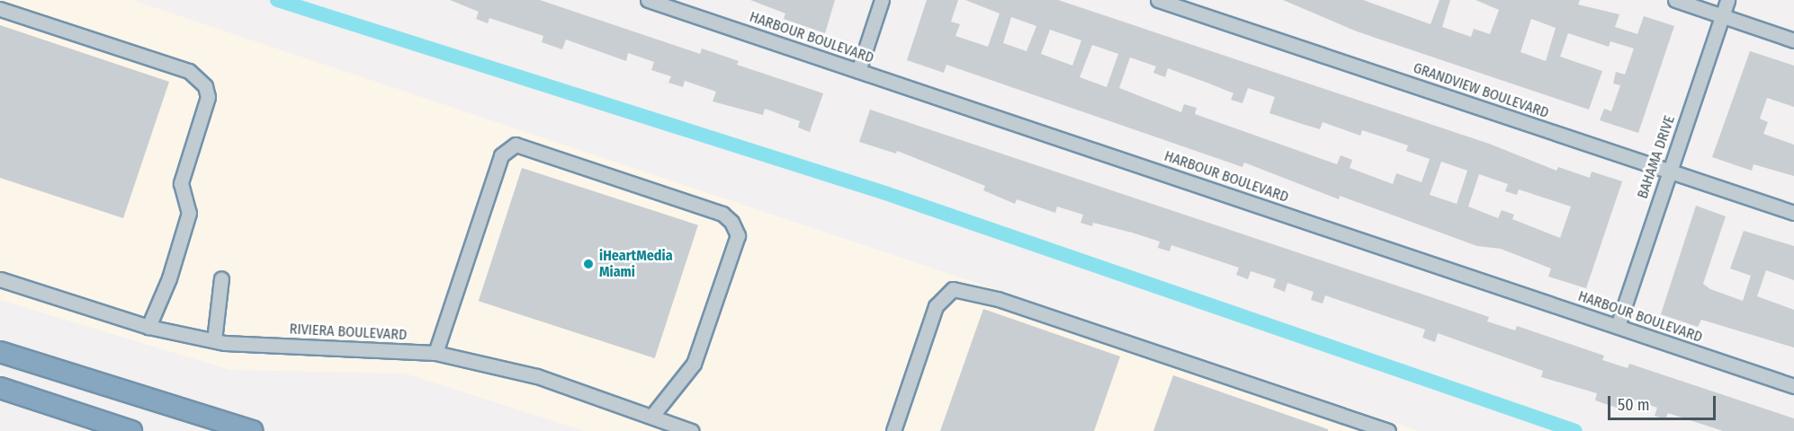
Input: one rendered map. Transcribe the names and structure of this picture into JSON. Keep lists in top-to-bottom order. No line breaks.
{"streets":{"street":["HARBOUR BOULEVARD","GRANDVIEW BOULEVARD","BAHAMA DRIVE","RIVIERA BOULEVARD"]},"crossings":[["HARBOUR BOULEVARD","BAHAMA DRIVE"],["GRANDVIEW BOULEVARD","BAHAMA DRIVE"]],"places":["iHeartMedia Miami"],"scale_bar":"50 m"}
